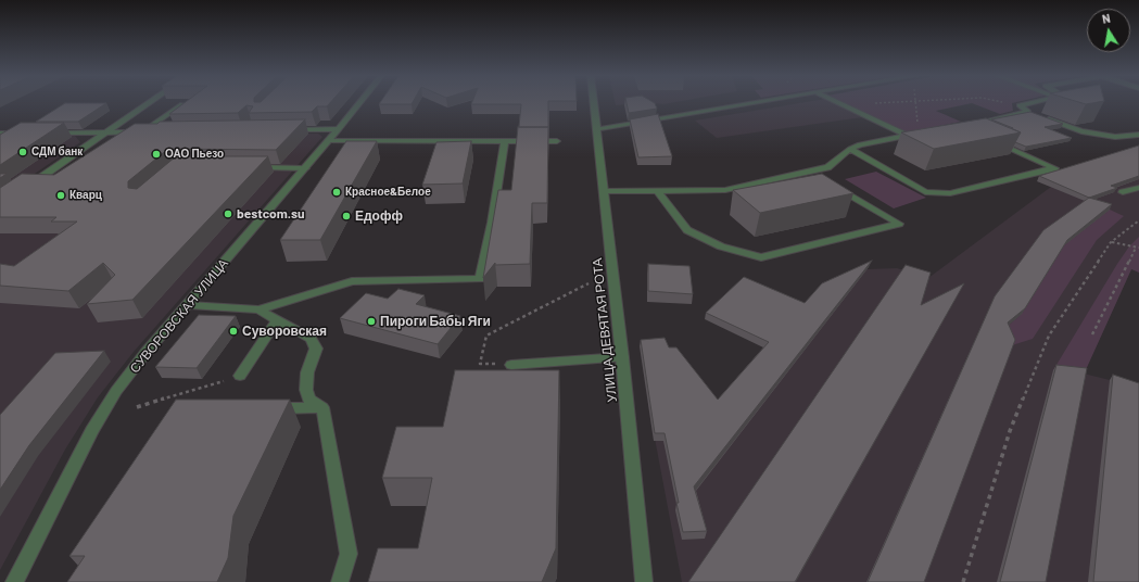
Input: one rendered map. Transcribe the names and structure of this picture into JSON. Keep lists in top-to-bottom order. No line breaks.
{"streets":{"street":["СУВОРОВСКАЯ УЛИЦА","УЛИЦА ДЕВЯТАЯ РОТА"]},"places":["СДМ банк","ОАО Пьезо","Красное&Белое","Кварц","bestcom.su","Едофф","Пироги Бабы Яги","Суворовская"],"north":"top"}
